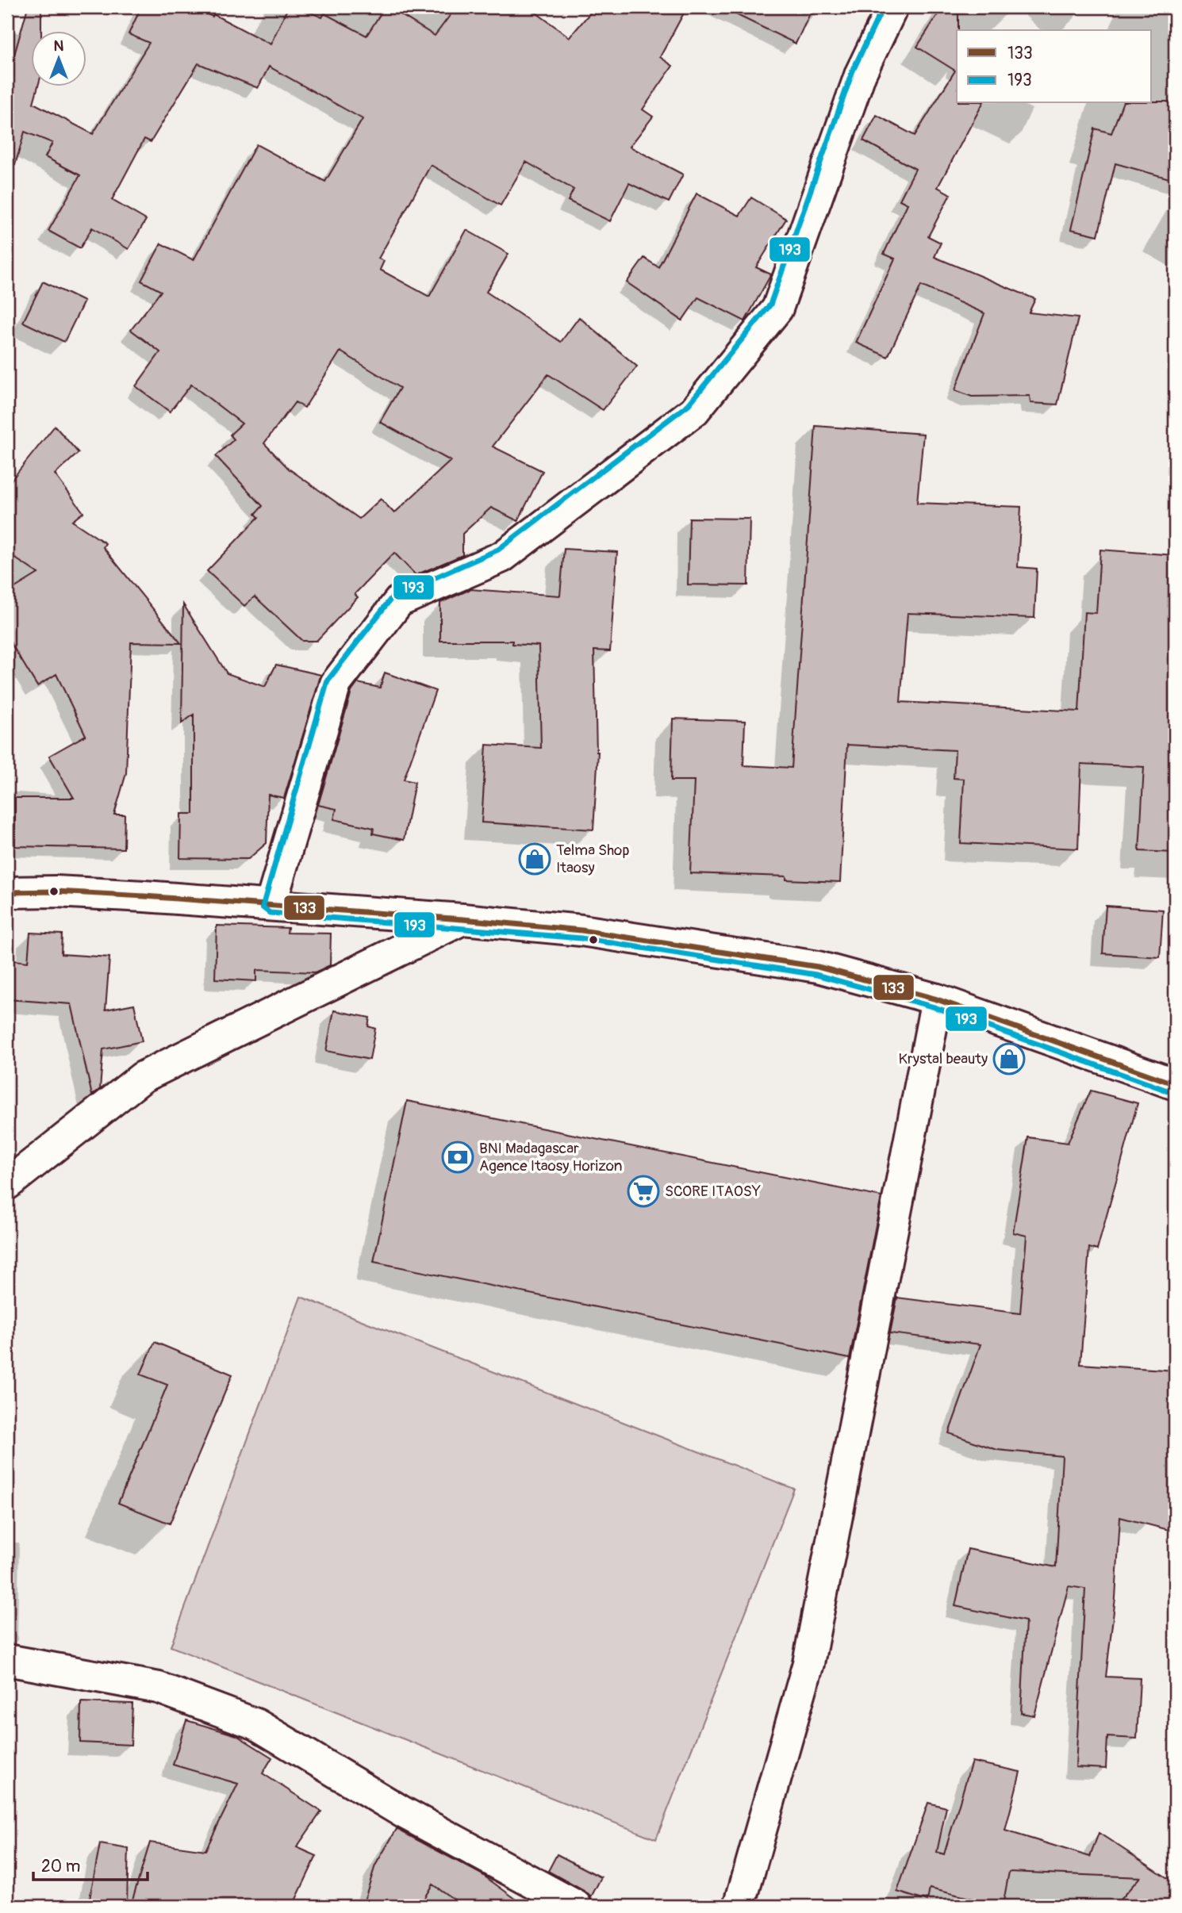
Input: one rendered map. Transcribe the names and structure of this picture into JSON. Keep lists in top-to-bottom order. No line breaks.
{"places":{"shop":["Telma Shop Itaosy","Krystal beauty"],"bank":["BNI Madagascar Agence Itaosy Horizon"],"supermarket":["SCORE ITAOSY"]},"lines":["transit line 193","transit line 133"],"legend":["133","193"],"scale_bar":"20 m","north":"top"}
